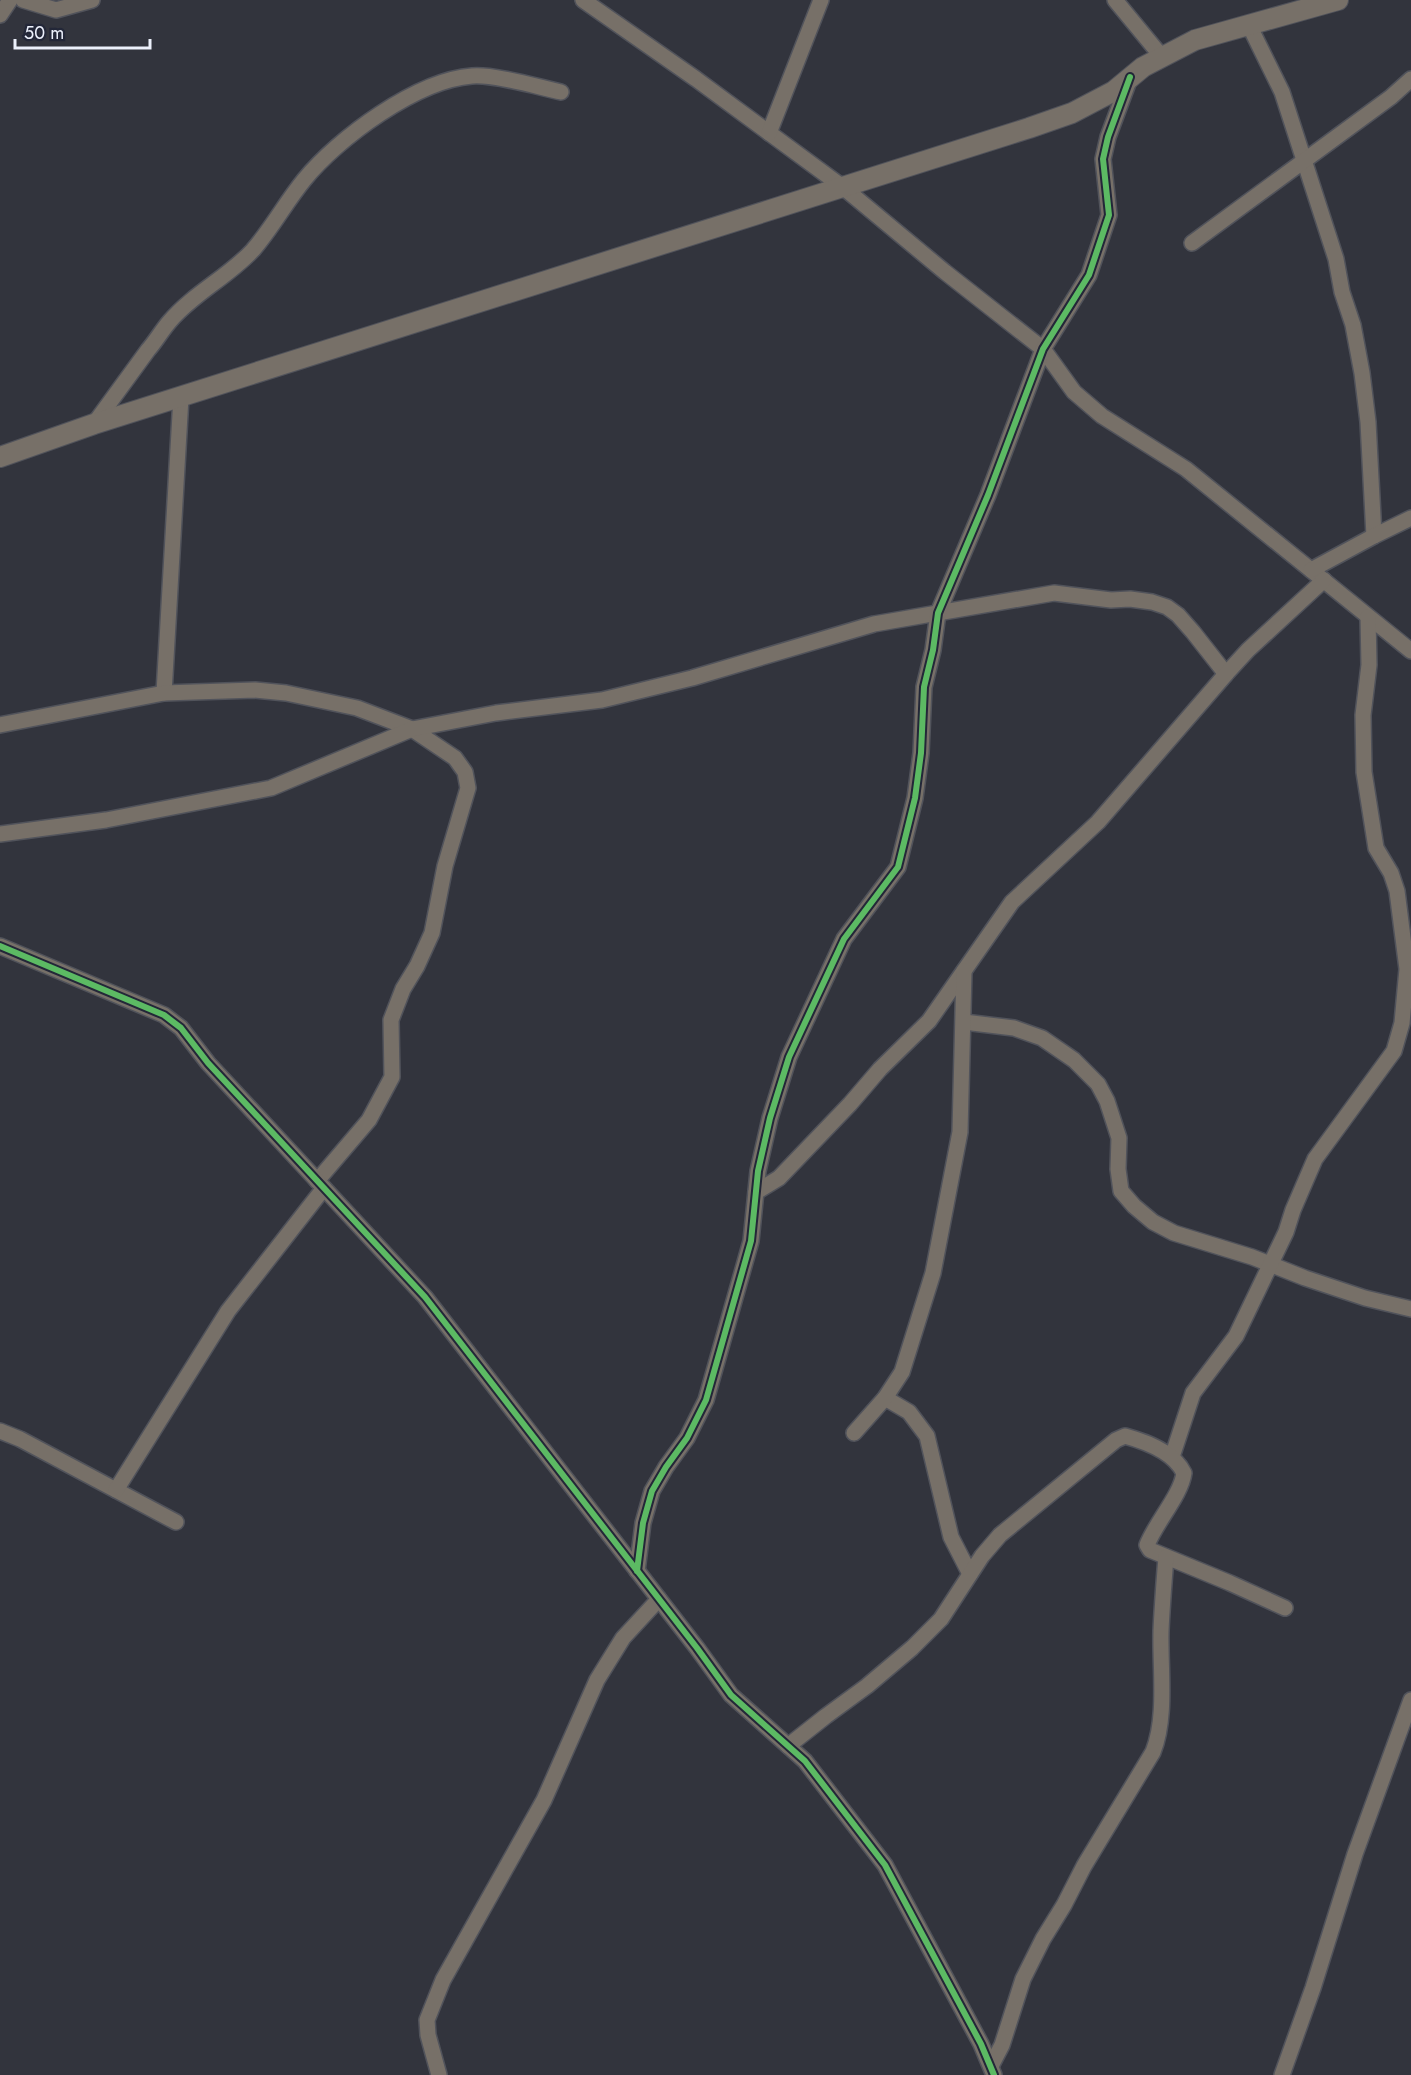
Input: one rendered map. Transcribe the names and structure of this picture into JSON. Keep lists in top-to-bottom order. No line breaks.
{"scale_bar":"50 m"}
